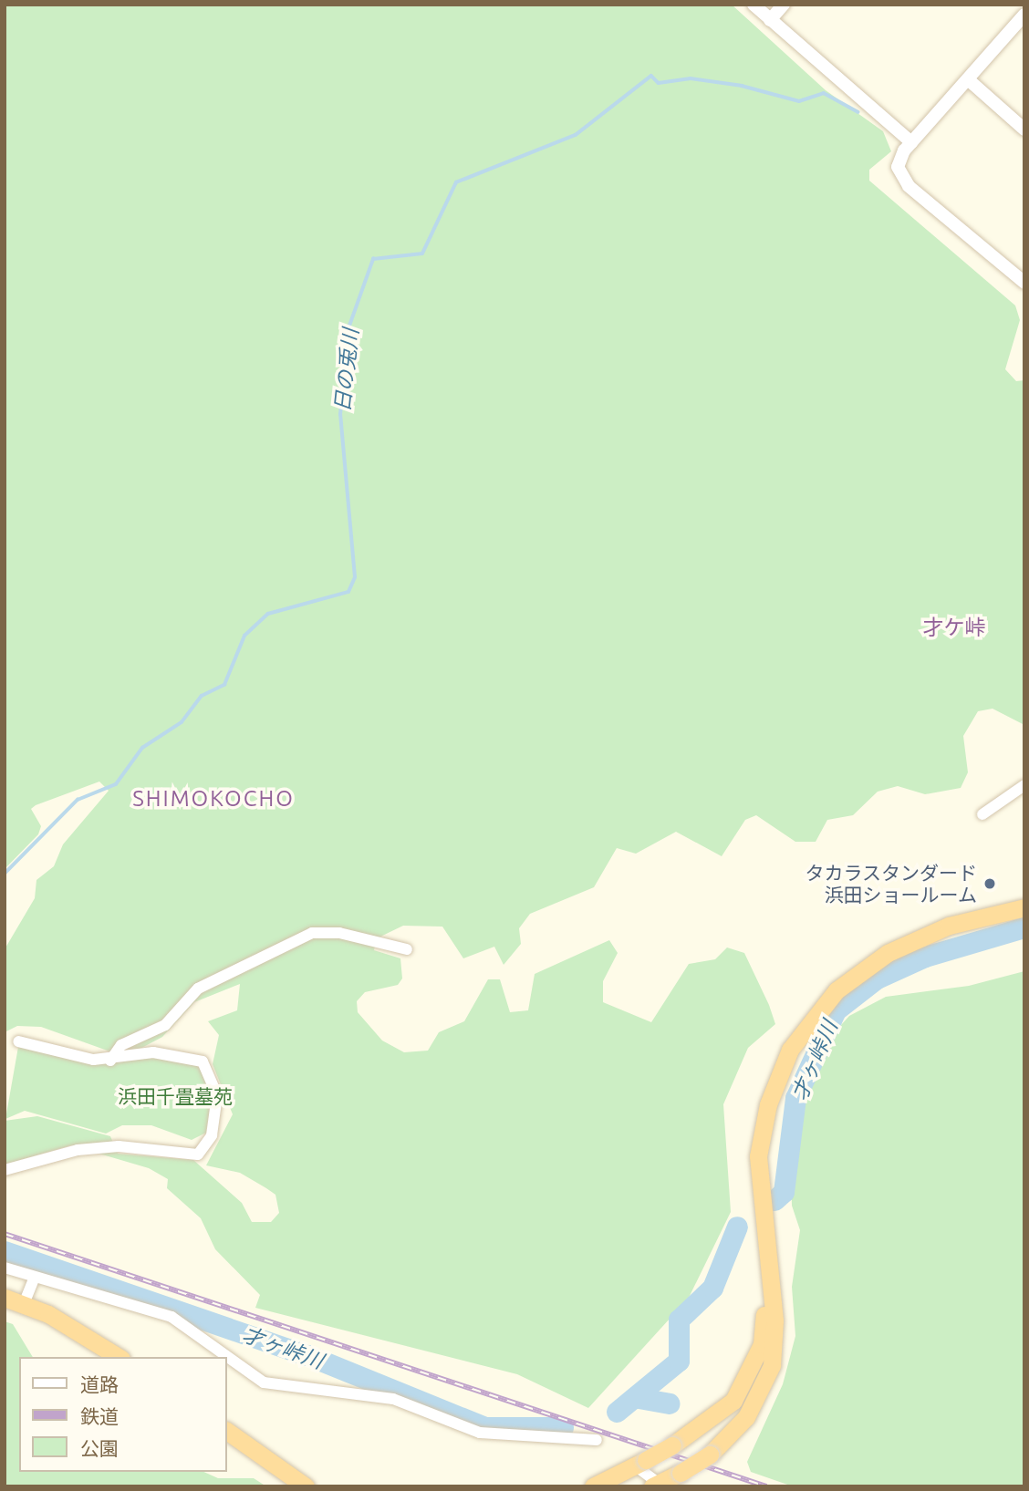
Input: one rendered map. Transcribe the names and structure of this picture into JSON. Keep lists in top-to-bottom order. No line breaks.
{"districts":["才ケ峠","SHIMOKOCHO"],"water":["日の兎川","才ヶ峠川"],"parks":["浜田千畳墓苑"],"places":["タカラスタンダード 浜田ショールーム"],"legend":["道路","鉄道","公園"]}
